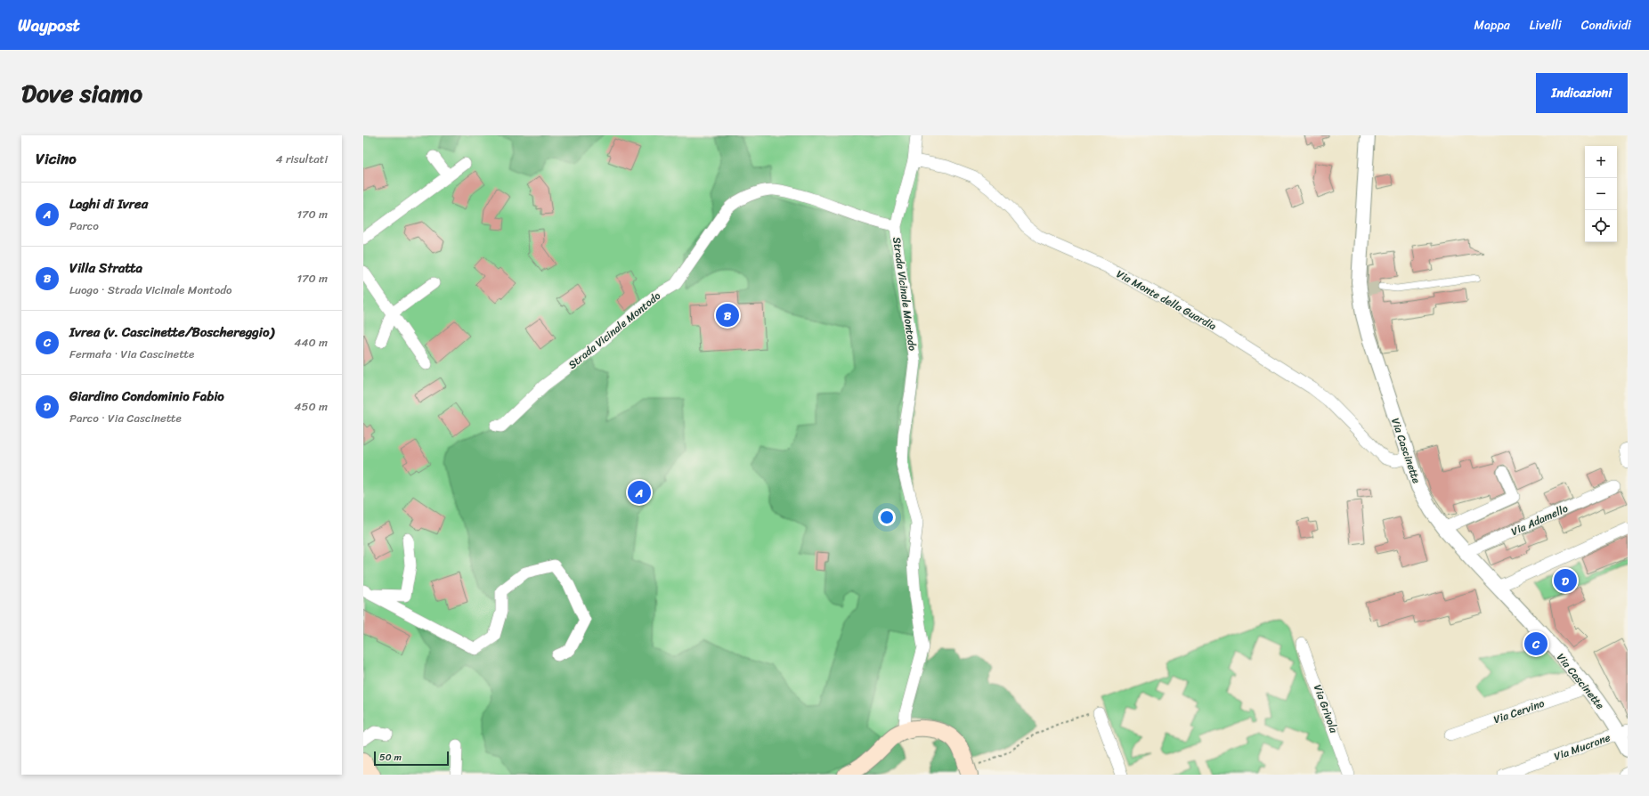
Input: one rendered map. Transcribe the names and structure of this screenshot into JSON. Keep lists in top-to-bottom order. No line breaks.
{"streets":{"street":["Strada Vicinale Montodo","Via Monte della Guardia","Via Cascinette","Via Adamello","Via Grivola","Via Cervino","Via Mucrone"]},"crossings":[["Via Monte della Guardia","Via Cascinette"],["Via Cascinette","Via Adamello"],["Via Cascinette","Via Cervino"],["Via Cascinette","Via Mucrone"]],"scale_bar":"50 m","page":{"header":"Waypost","nav":["Mappa","Livelli","Condividi"],"title":"Dove siamo","buttons":"Indicazioni","heading":["Vicino","4 risultati"],"map_buttons":["+","−"],"list":[{"mark":"A","name":"Laghi di Ivrea","note":"Parco","value":"170 m"},{"mark":"B","name":"Villa Stratta","note":"Luogo · Strada Vicinale Montodo","value":"170 m"},{"mark":"C","name":"Ivrea (v. Cascinette/Boschereggio)","note":"Fermata · Via Cascinette","value":"440 m"},{"mark":"D","name":"Giardino Condominio Fabio","note":"Parco · Via Cascinette","value":"450 m"}],"pins":["B","A","D","C"],"scale":"50 m"}}
